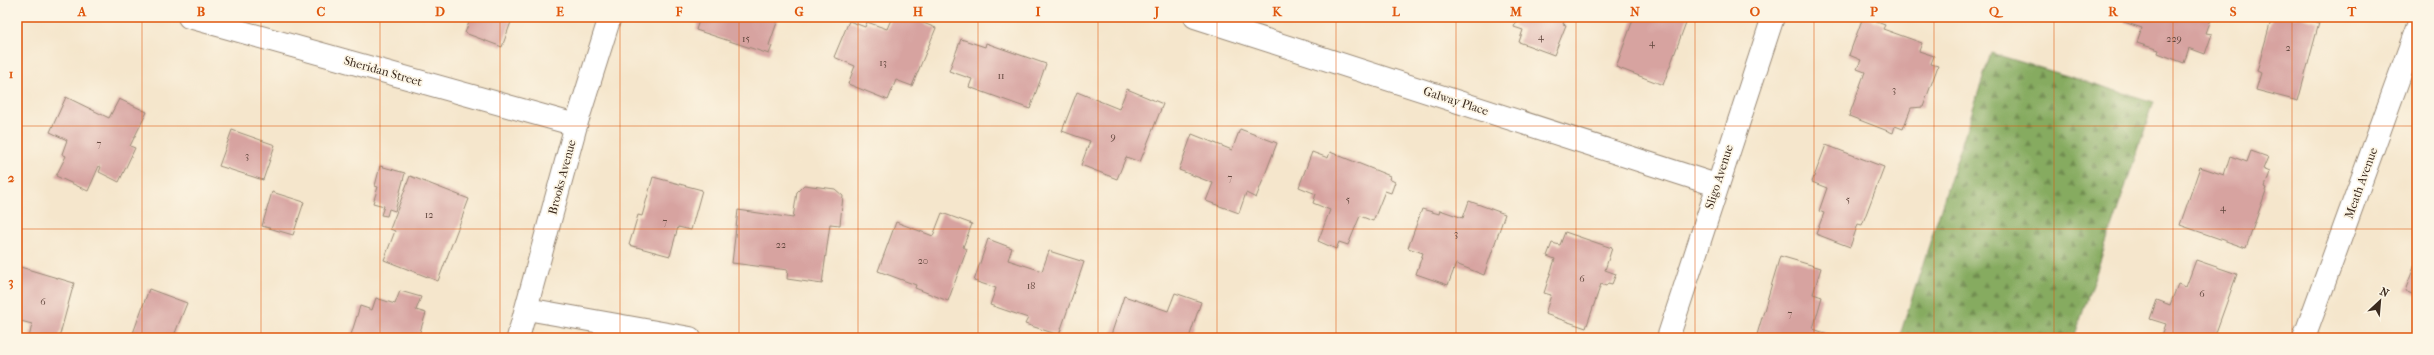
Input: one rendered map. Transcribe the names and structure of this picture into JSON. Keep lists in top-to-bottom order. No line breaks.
{"streets":{"street":["Sheridan Street","Galway Place","Brooks Avenue","Sligo Avenue","Meath Avenue"]},"crossings":[["Sheridan Street","Brooks Avenue"],["Galway Place","Sligo Avenue"]],"house_numbers":["4","15","229","4","2","13","11","3","9","7","3","7","5","5","4","12","7","3","22","20","6","18","6","6","7"],"north":"top right","grid":{"columns":["A","B","C","D","E","F","G","H","I","J","K","L","M","N","O","P","Q","R","S","T"],"rows":["1","2","3"]}}
